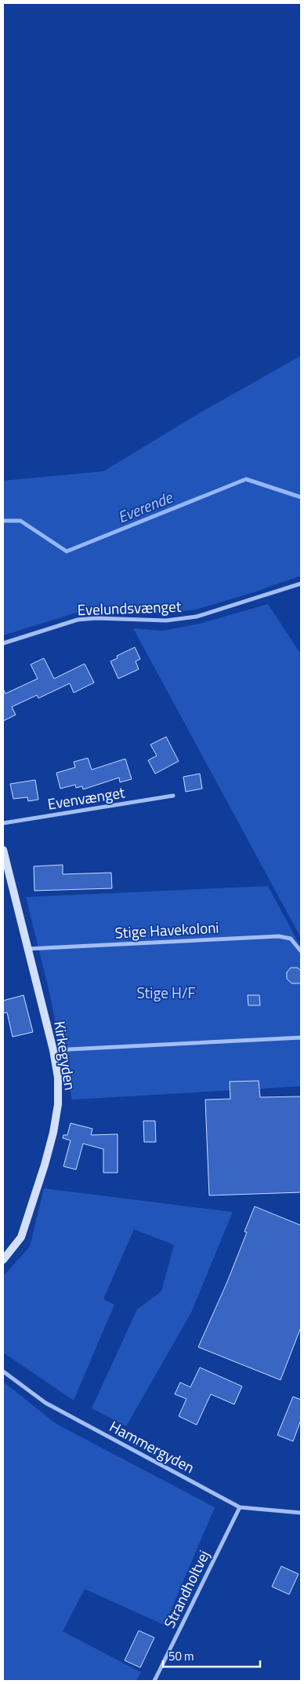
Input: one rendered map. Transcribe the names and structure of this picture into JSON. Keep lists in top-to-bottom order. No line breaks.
{"streets":{"street":["Evelundsvænget","Evenvænget","Stige Havekoloni","Kirkegyden","Hammergyden","Strandholtvej"]},"crossings":[["Stige Havekoloni","Kirkegyden"],["Hammergyden","Strandholtvej"]],"water":["Everende"],"parks":["Stige H/F"],"scale_bar":"50 m"}
